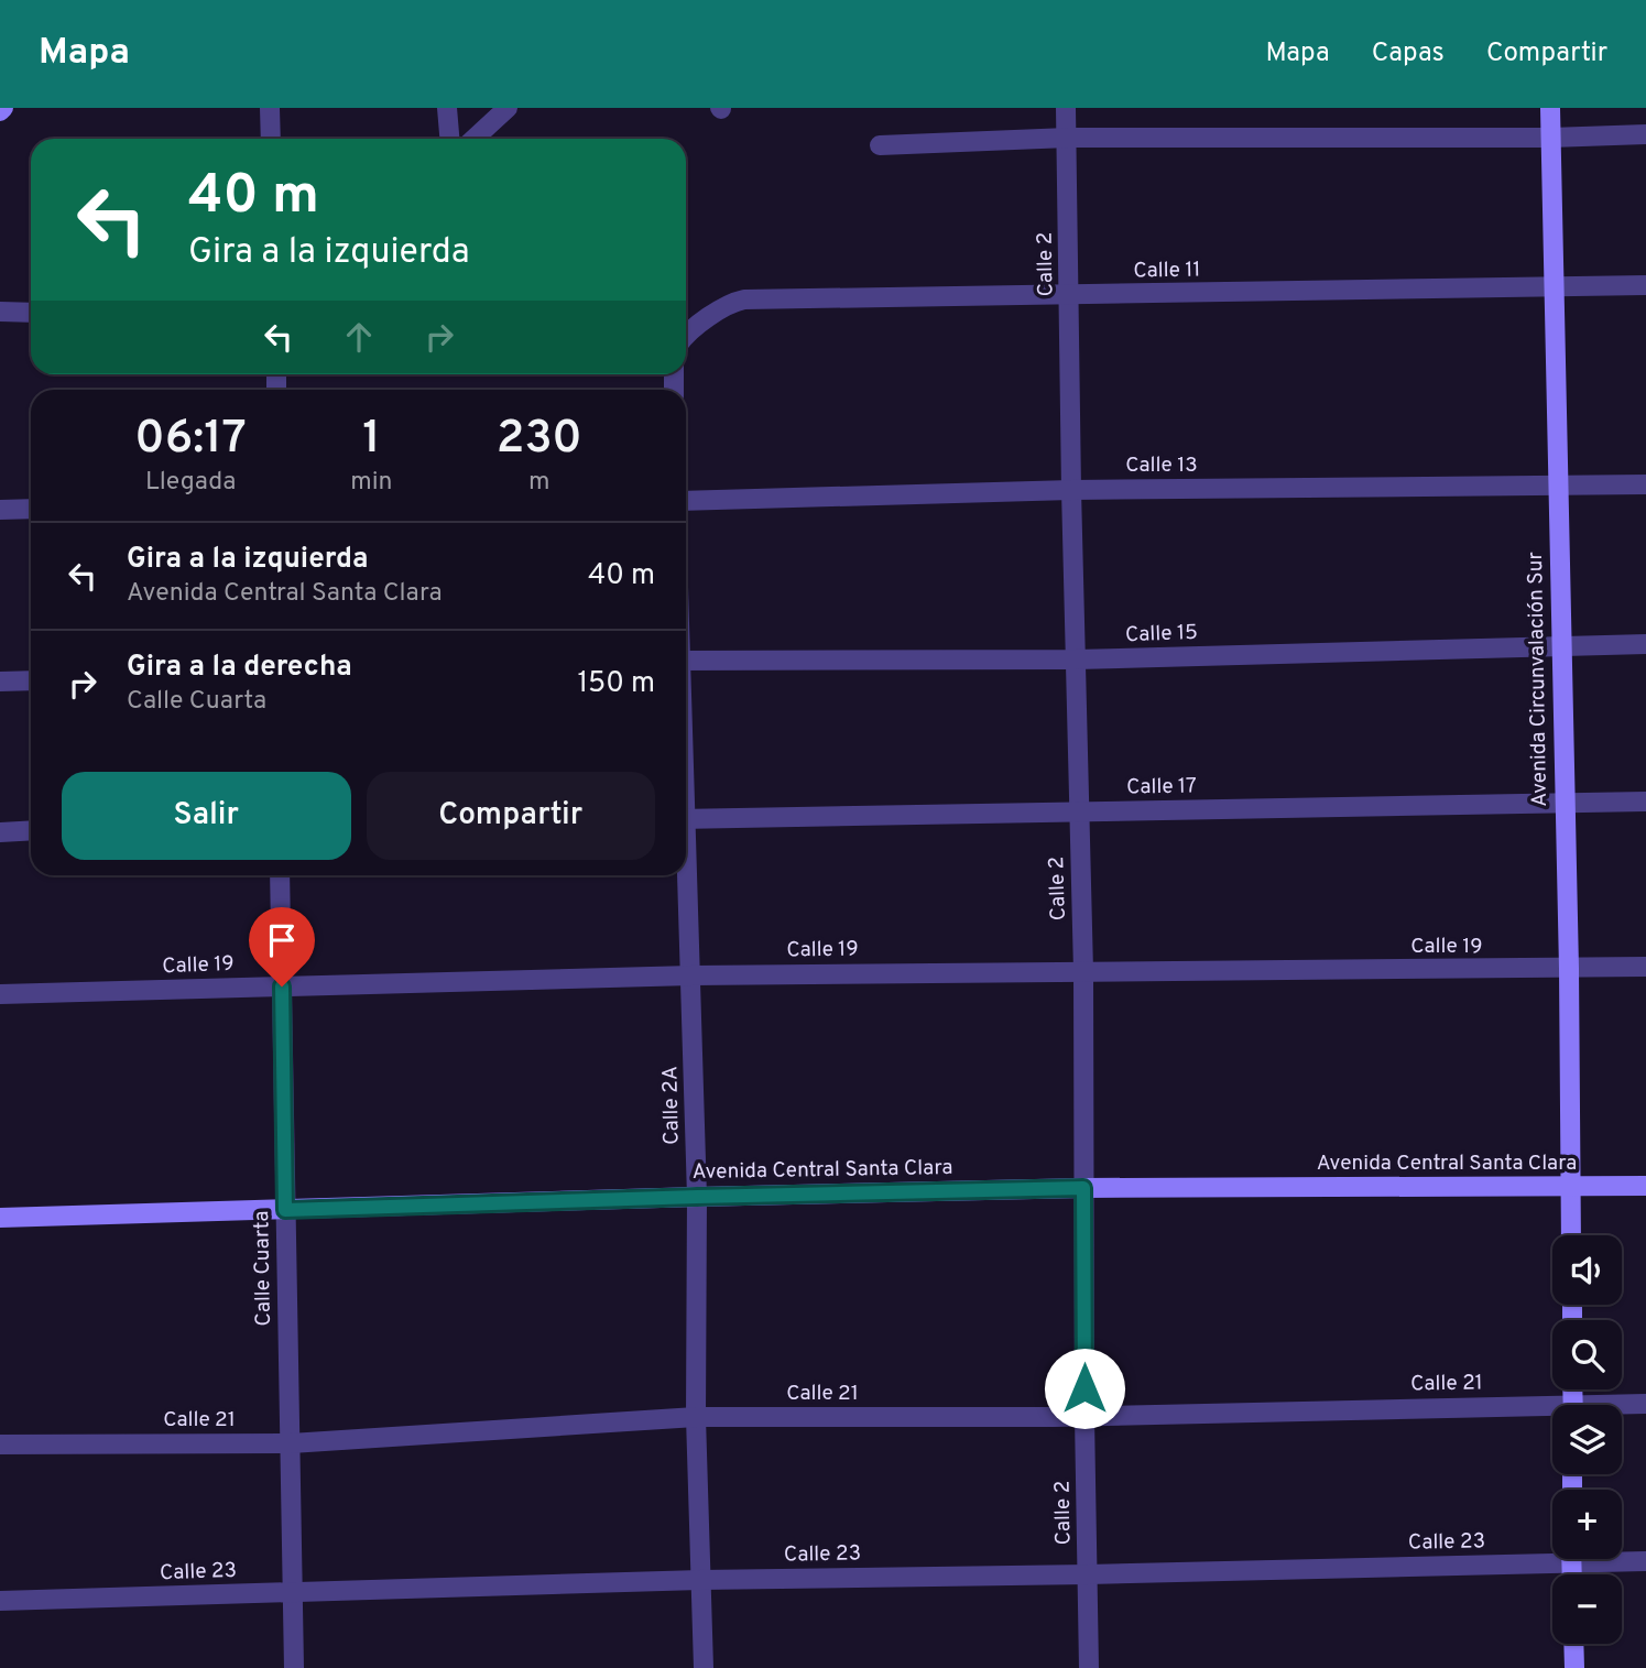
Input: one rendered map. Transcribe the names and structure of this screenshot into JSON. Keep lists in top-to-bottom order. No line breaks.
{"streets":{"street":["Calle 2","Calle 11","Calle 13","Calle 15","Avenida Circunvalación Sur","Calle 17","Calle 19","Calle 2A","Avenida Central Santa Clara","Calle Cuarta","Calle 21","Calle 23"]},"crossings":[["Calle 2","Calle 11"],["Calle 2","Calle 13"],["Calle 2","Calle 15"],["Calle 2","Calle 17"],["Calle 2","Calle 19"],["Calle 2","Avenida Central Santa Clara"],["Calle 2","Calle 21"],["Calle 2","Calle 23"],["Calle 11","Avenida Circunvalación Sur"],["Calle 13","Avenida Circunvalación Sur"],["Calle 15","Avenida Circunvalación Sur"],["Avenida Circunvalación Sur","Calle 17"],["Avenida Circunvalación Sur","Calle 19"],["Avenida Circunvalación Sur","Avenida Central Santa Clara"],["Calle 19","Calle 2A"],["Calle 19","Calle Cuarta"],["Calle 2A","Avenida Central Santa Clara"],["Calle 2A","Calle 21"],["Calle 2A","Calle 23"],["Avenida Central Santa Clara","Calle Cuarta"],["Calle Cuarta","Calle 21"],["Calle Cuarta","Calle 23"]],"page":{"header":"Mapa","nav":["Mapa","Capas","Compartir"],"turn":["40 m","Gira a la izquierda"],"eta":["06:17","Llegada","1","min","230","m"],"list":[{"name":"Gira a la izquierda","note":"Avenida Central Santa Clara","value":"40 m"},{"name":"Gira a la derecha","note":"Calle Cuarta","value":"150 m"}],"buttons":["Salir","Compartir"],"map_buttons":["+","−"]}}
